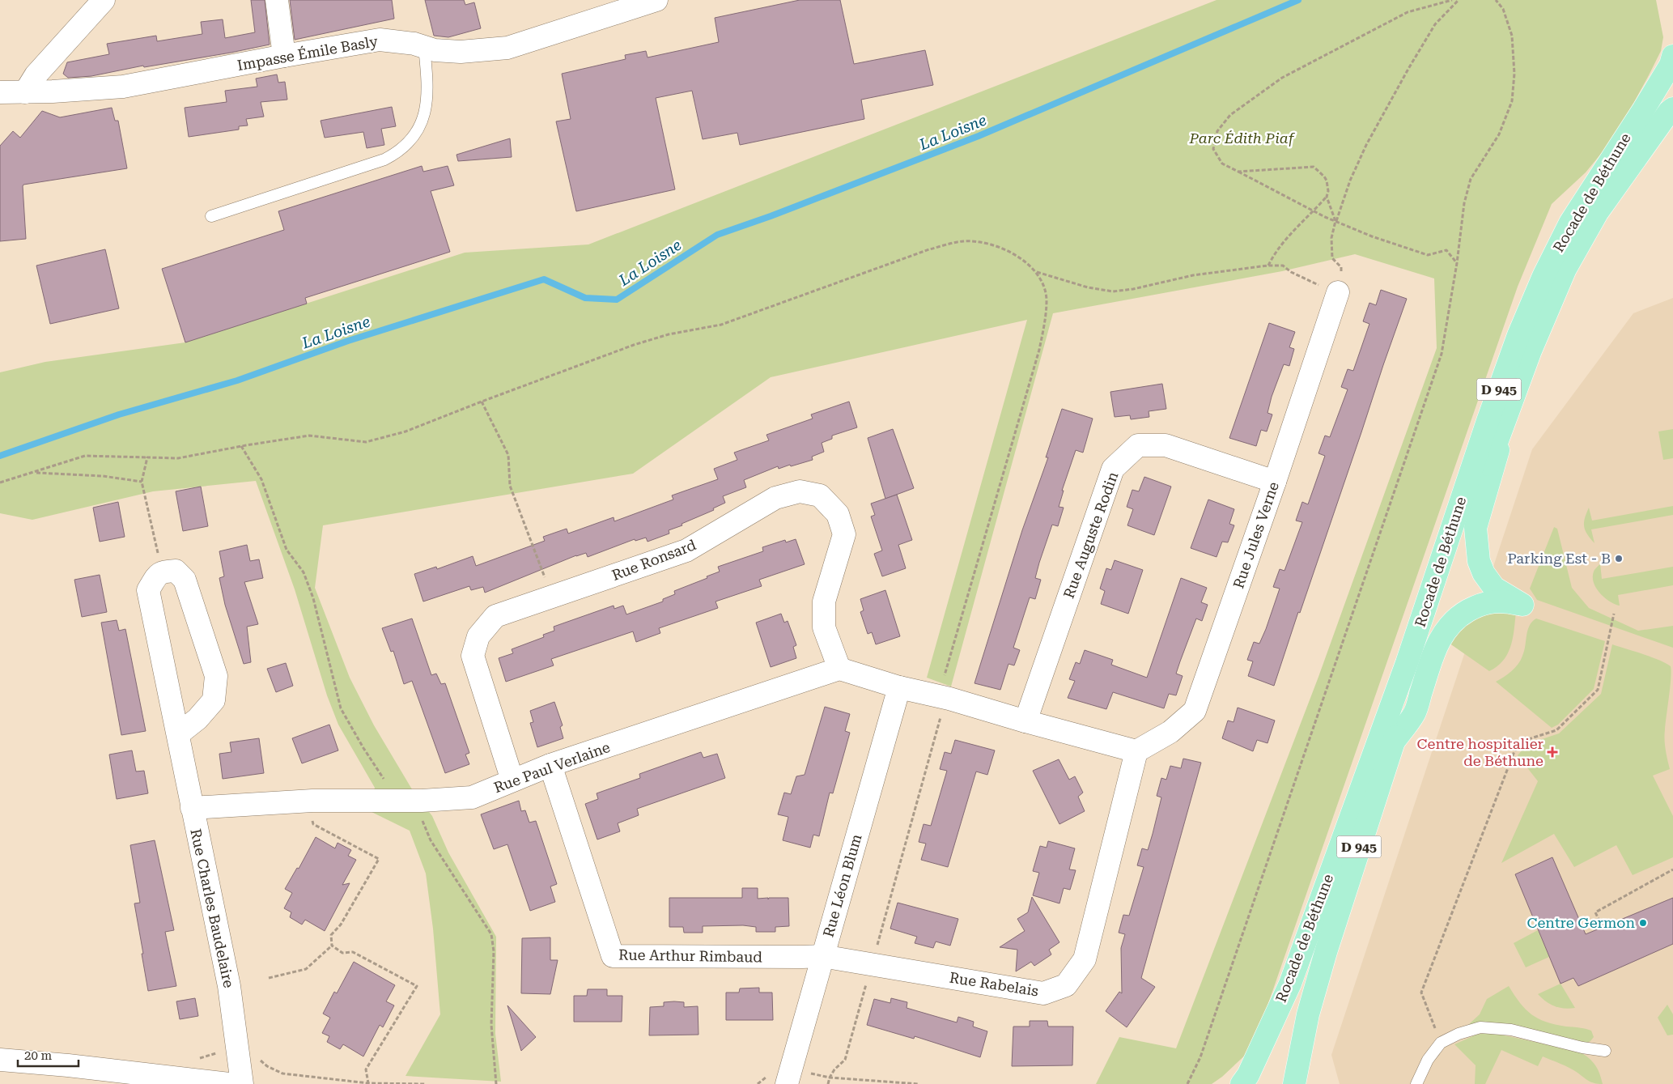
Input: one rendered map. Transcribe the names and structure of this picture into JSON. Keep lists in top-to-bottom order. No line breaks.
{"streets":{"main road":["Rocade de Béthune","D 945"],"street":["Impasse Émile Basly","Rue Auguste Rodin","Rue Jules Verne","Rue Ronsard","Rue Paul Verlaine","Rue Léon Blum","Rue Charles Baudelaire","Rue Arthur Rimbaud","Rue Rabelais"]},"crossings":[["Rue Auguste Rodin","Rue Jules Verne"],["Rue Jules Verne","Rue Rabelais"],["Rue Ronsard","Rue Paul Verlaine"],["Rue Paul Verlaine","Rue Charles Baudelaire"],["Rue Paul Verlaine","Rue Arthur Rimbaud"],["Rue Léon Blum","Rue Arthur Rimbaud"],["Rue Léon Blum","Rue Rabelais"],["Rue Arthur Rimbaud","Rue Rabelais"]],"water":["La Loisne"],"parks":["Parc Édith Piaf"],"places":{"other":["Parking Est - B","Centre Germon"],"health":["Centre hospitalier de Béthune"]},"scale_bar":"20 m"}
